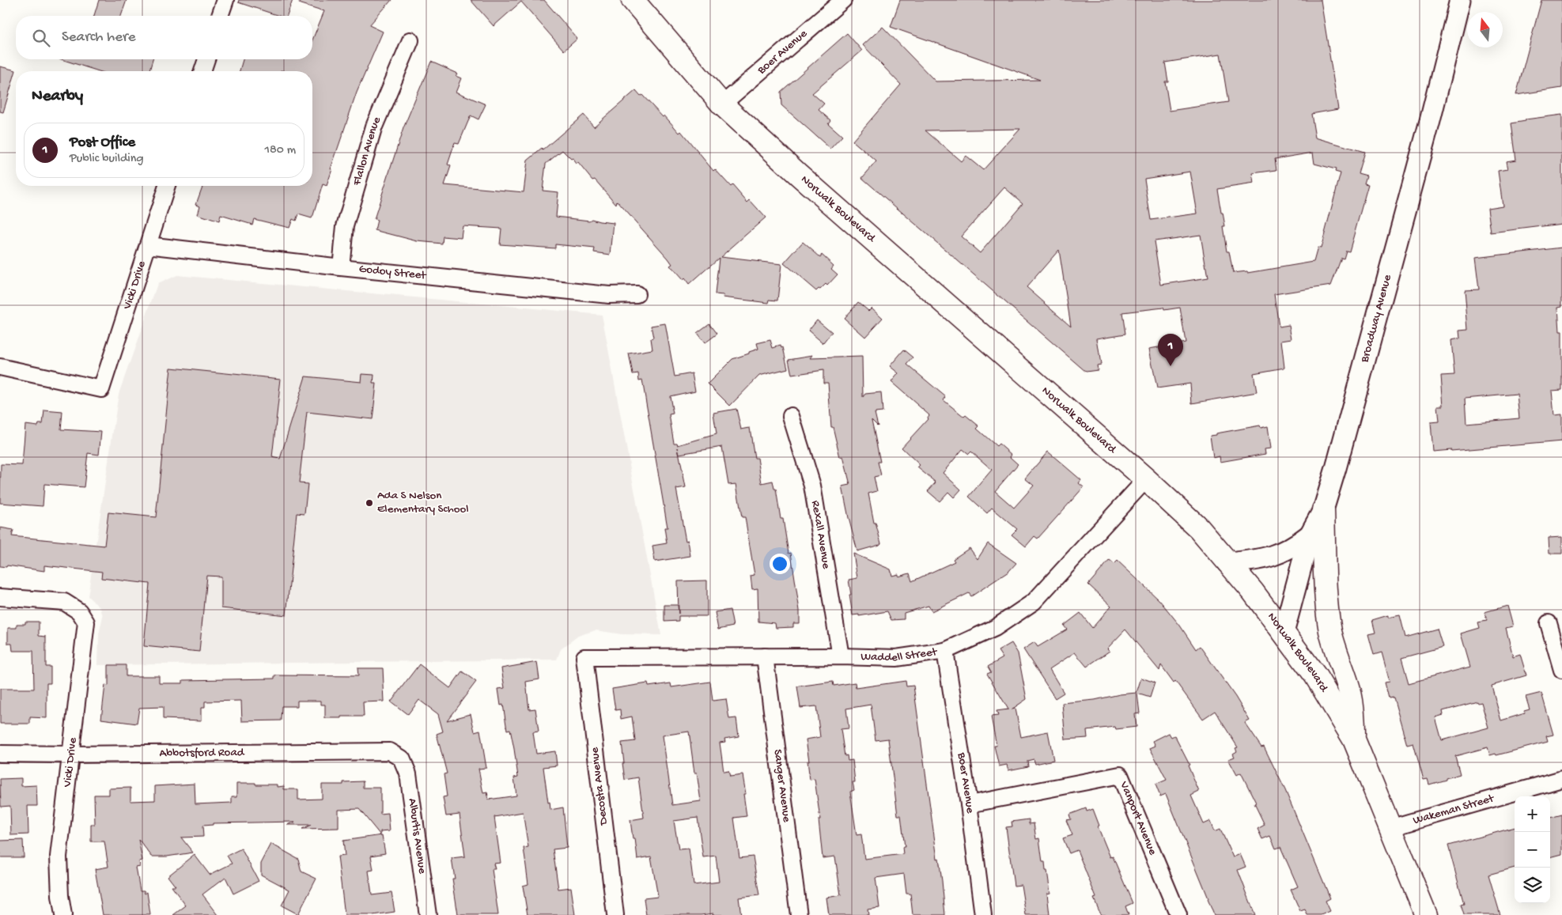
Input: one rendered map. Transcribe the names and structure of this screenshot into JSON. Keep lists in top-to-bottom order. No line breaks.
{"streets":{"main road":["Norwalk Boulevard"],"street":["Boer Avenue","Flallon Avenue","Godoy Street","Vicki Drive","Broadway Avenue","Rexall Avenue","Waddell Street","Abbotsford Road","Sanger Avenue","Decosta Avenue","Wakeman Street","Vanport Avenue","Alburtis Avenue"]},"crossings":[["Boer Avenue","Norwalk Boulevard"],["Boer Avenue","Waddell Street"],["Boer Avenue","Vanport Avenue"],["Flallon Avenue","Godoy Street"],["Norwalk Boulevard","Broadway Avenue"],["Norwalk Boulevard","Waddell Street"],["Norwalk Boulevard","Wakeman Street"],["Godoy Street","Vicki Drive"],["Vicki Drive","Abbotsford Road"],["Rexall Avenue","Waddell Street"],["Waddell Street","Sanger Avenue"],["Waddell Street","Decosta Avenue"],["Abbotsford Road","Alburtis Avenue"]],"places":["Ada S Nelson Elementary School"],"north":"top","page":{"search":"Search here","heading":"Nearby","list":[{"mark":"1","name":"Post Office","note":"Public building","value":"180 m"}],"pins":"1","map_buttons":["+","−"]}}
